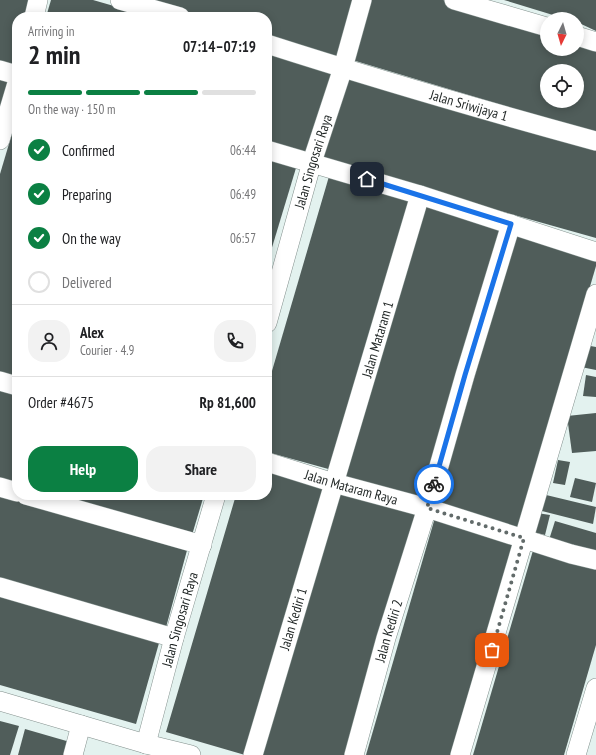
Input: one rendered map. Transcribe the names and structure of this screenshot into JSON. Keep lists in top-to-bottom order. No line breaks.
{"streets":{"street":["Jalan Sriwijaya 1","Jalan Singosari Raya","Jalan Mataram 1","Jalan Mataram Raya","Jalan Kediri 1","Jalan Kediri 2"]},"crossings":[["Jalan Sriwijaya 1","Jalan Singosari Raya"],["Jalan Mataram 1","Jalan Mataram Raya"],["Jalan Mataram 1","Jalan Kediri 1"],["Jalan Mataram Raya","Jalan Kediri 1"],["Jalan Mataram Raya","Jalan Kediri 2"]],"north":"bottom","page":{"heading":["2 min","Arriving in","07:14–07:19"],"panel":["Alex","Courier · 4.9","Order #4675","Rp 81,600"],"bar":"On the way · 150 m","list":[["Confirmed","06:44"],["Preparing","06:49"],["On the way","06:57"],"Delivered"],"buttons":["Help","Share"]}}
